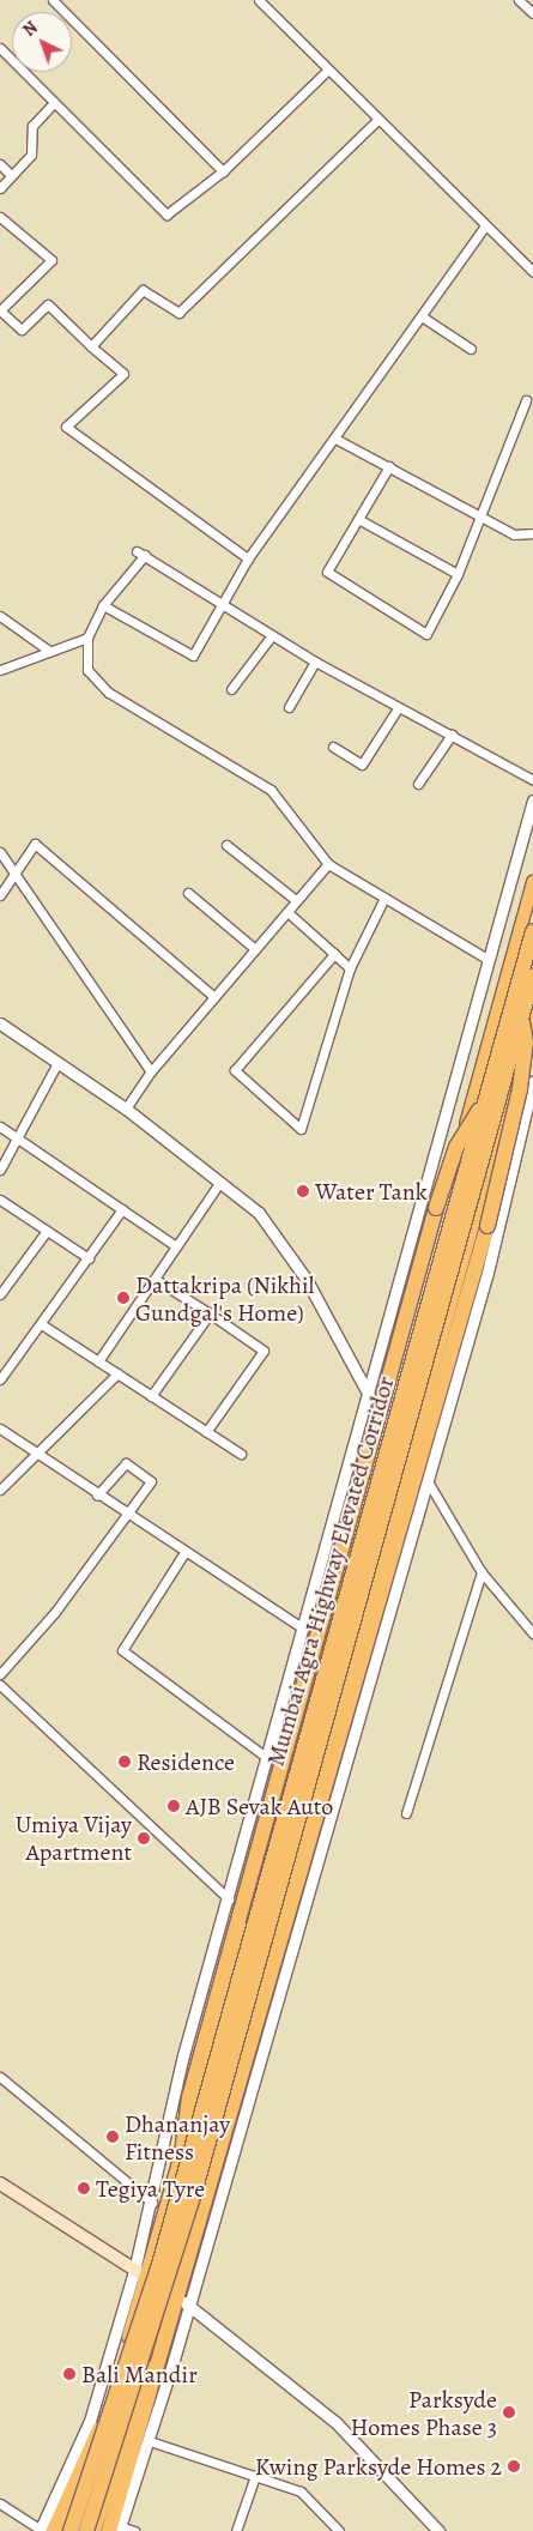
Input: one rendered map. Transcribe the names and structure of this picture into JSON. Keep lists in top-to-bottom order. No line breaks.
{"streets":{"highway":["Mumbai Agra Highway Elevated Corridor"]},"places":["Water Tank","Dattakripa (Nikhil Gundgal's Home)","Residence","AJB Sevak Auto","Umiya Vijay Apartment","Dhananjay Fitness","Tegiya Tyre","Bali Mandir","Parksyde Homes Phase 3","Kwing Parksyde Homes 2"],"north":"top left"}
